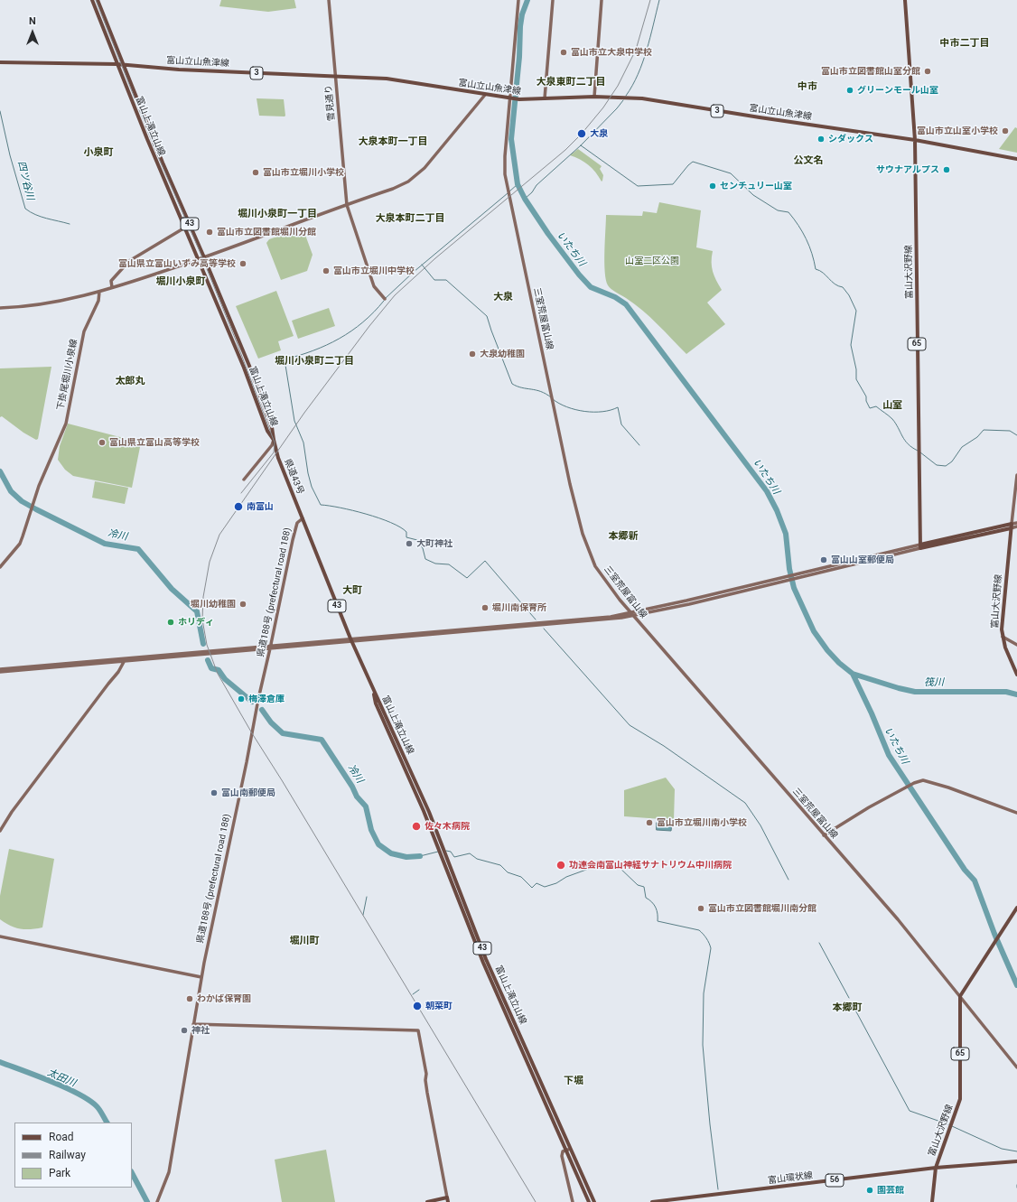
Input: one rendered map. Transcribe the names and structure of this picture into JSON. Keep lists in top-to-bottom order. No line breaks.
{"streets":{"main road":["富山立山魚津線","3","富山上滝立山線","43","富山大沢野線","65","県道43号","富山環状線","56"],"street":["雪見通り","三室荒屋富山線","下掛尾堀川小泉線","県道188号 (prefectural road 188)"]},"crossings":[["富山立山魚津線","雪見通り"],["富山立山魚津線","富山上滝立山線"],["富山立山魚津線","富山大沢野線"],["富山立山魚津線","三室荒屋富山線"],["富山上滝立山線","県道43号"],["富山上滝立山線","県道188号 (prefectural road 188)"],["富山大沢野線","三室荒屋富山線"],["富山大沢野線","富山環状線"],["県道43号","県道188号 (prefectural road 188)"]],"districts":["中市二丁目","大泉東町二丁目","中市","大泉本町一丁目","小泉町","公文名","堀川小泉町一丁目","大泉本町二丁目","堀川小泉町","大泉","堀川小泉町二丁目","太郎丸","山室","本郷新","大町","堀川町","本郷町","下堀"],"water":["四ツ谷川","いたち川","冷川","筏川","太田川"],"parks":["山室二区公園"],"places":["富山市立大泉中学校","富山市立図書館山室分館","グリーンモール山室","富山市立山室小学校","大泉","シダックス","サウナアルプス","富山市立堀川小学校","センチュリー山室","富山市立図書館堀川分館","富山県立富山いずみ高等学校","富山市立堀川中学校","大泉幼稚園","富山県立富山高等学校","南富山","大町神社","富山山室郵便局","堀川幼稚園","堀川南保育所","ホリディ","梅澤倉庫","富山南郵便局","富山市立堀川南小学校","佐々木病院","功連会南富山神経サナトリウム中川病院","富山市立図書館堀川南分館","わかば保育園","朝菜町","神社","園芸館"],"legend":["Road","Railway","Park"],"north":"top"}
